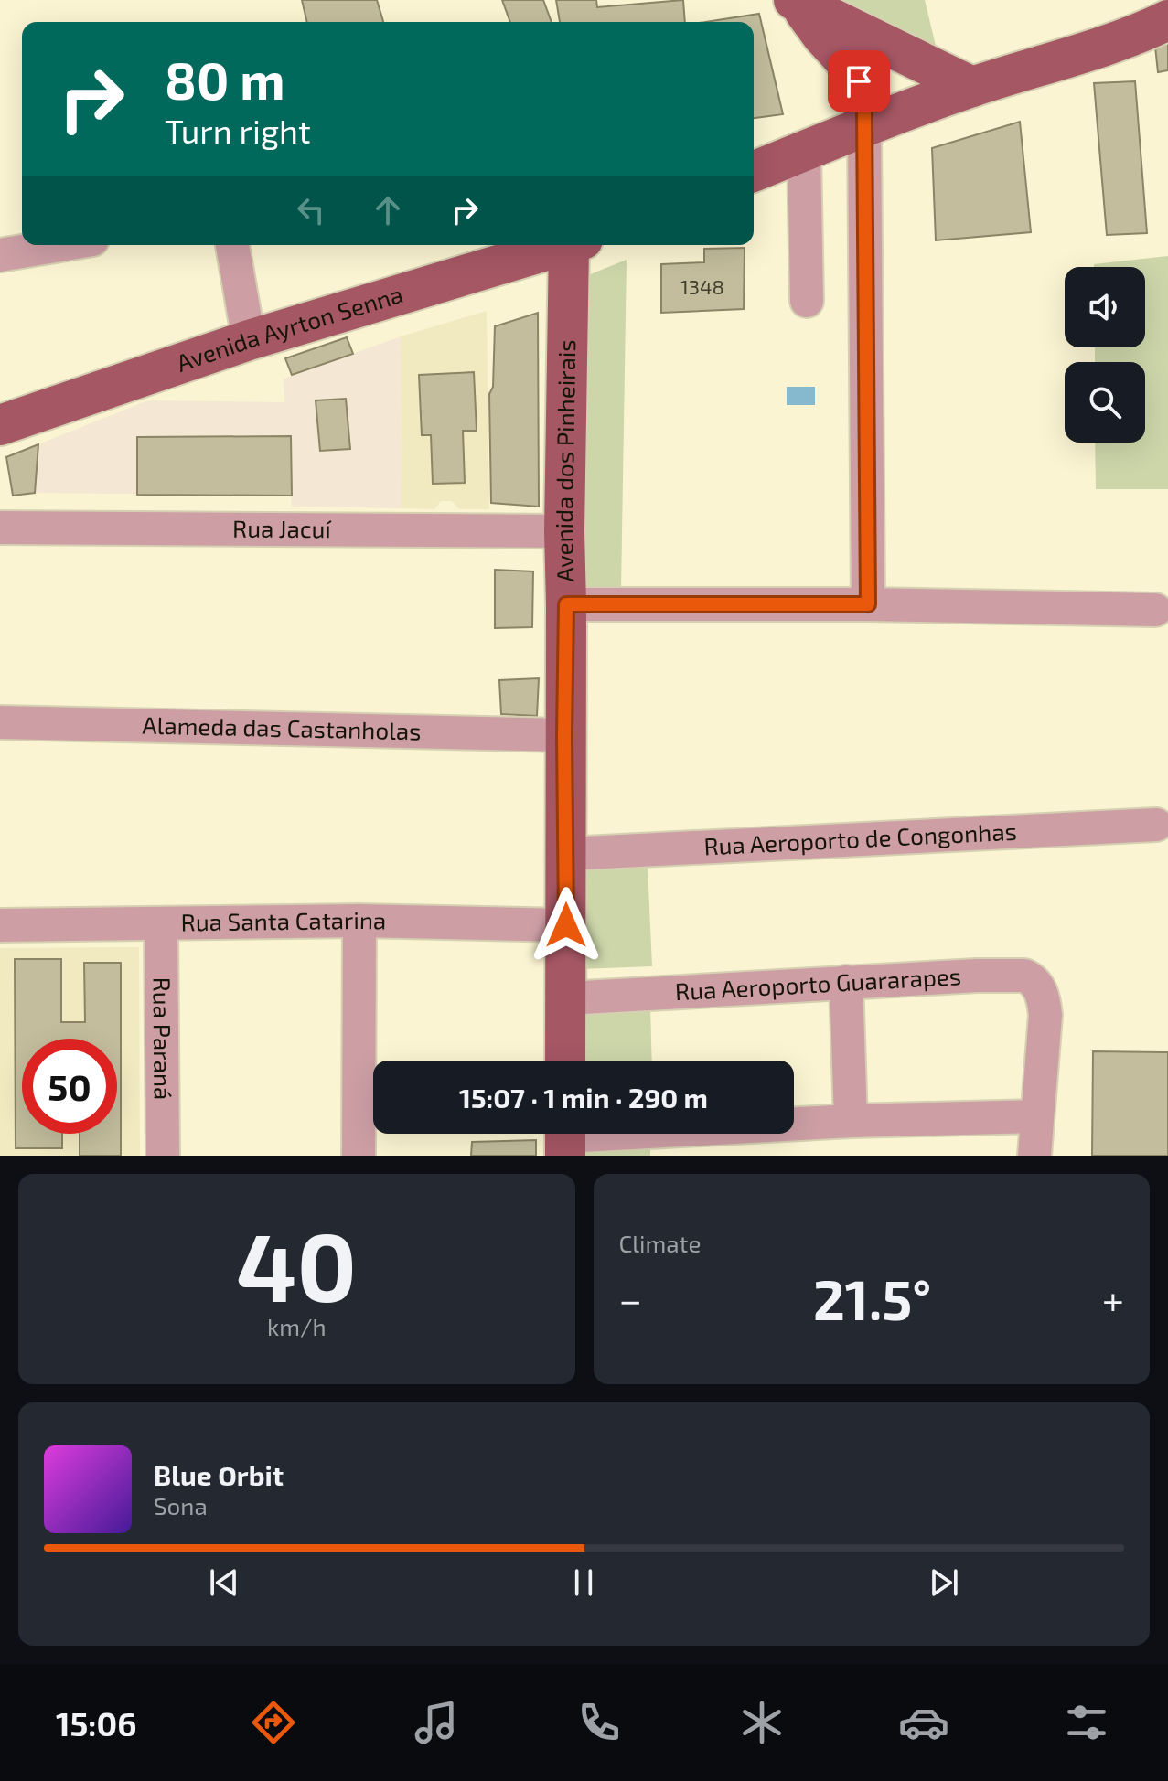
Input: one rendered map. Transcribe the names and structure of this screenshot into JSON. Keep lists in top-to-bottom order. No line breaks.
{"streets":{"main road":["Avenida Ayrton Senna","Avenida dos Pinheirais"],"street":["Rua Jacuí","Alameda das Castanholas","Rua Aeroporto de Congonhas","Rua Santa Catarina","Rua Aeroporto Guararapes","Rua Paraná"]},"crossings":[["Avenida dos Pinheirais","Rua Jacuí"],["Avenida dos Pinheirais","Alameda das Castanholas"],["Avenida dos Pinheirais","Rua Aeroporto de Congonhas"],["Avenida dos Pinheirais","Rua Santa Catarina"],["Avenida dos Pinheirais","Rua Aeroporto Guararapes"],["Rua Santa Catarina","Rua Paraná"]],"house_numbers":["1348"],"page":{"turn":["80 m","Turn right"],"limit":"50","trip":"15:07 · 1 min · 290 m","tile":[["40","km/h"],"Climate"],"heat":["−","21.5°","+"],"song":["Blue Orbit","Sona"],"tabs":"15:06"}}
